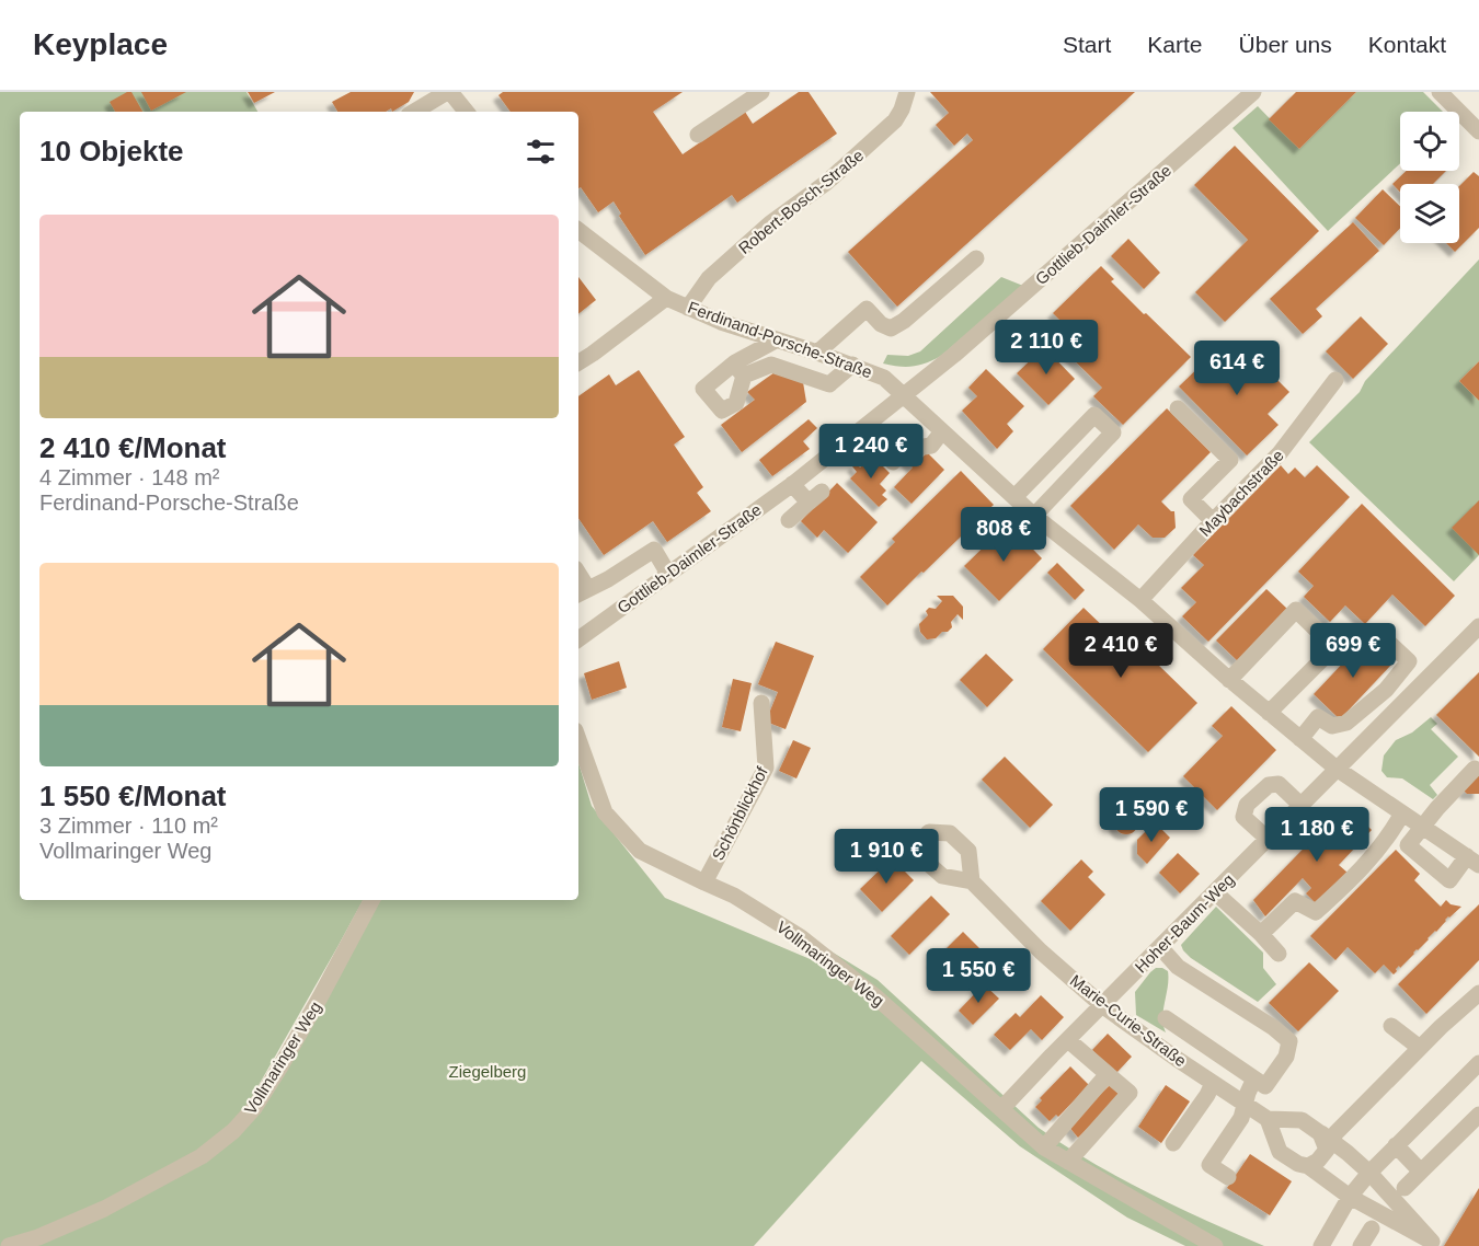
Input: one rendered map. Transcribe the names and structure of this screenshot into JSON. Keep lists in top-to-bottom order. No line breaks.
{"streets":{"street":["Robert-Bosch-Straße","Gottlieb-Daimler-Straße","Ferdinand-Porsche-Straße","Maybachstraße","Schönblickhof","Hoher-Baum-Weg","Vollmaringer Weg","Marie-Curie-Straße"]},"crossings":[["Robert-Bosch-Straße","Ferdinand-Porsche-Straße"],["Gottlieb-Daimler-Straße","Ferdinand-Porsche-Straße"],["Ferdinand-Porsche-Straße","Maybachstraße"],["Ferdinand-Porsche-Straße","Hoher-Baum-Weg"],["Schönblickhof","Vollmaringer Weg"],["Hoher-Baum-Weg","Vollmaringer Weg"],["Hoher-Baum-Weg","Marie-Curie-Straße"]],"parks":["Ziegelberg"],"page":{"header":"Keyplace","nav":["Start","Karte","Über uns","Kontakt"],"heading":"10 Objekte","list":[{"name":"2 410 €/Monat","note":"4 Zimmer · 148 m² · Ferdinand-Porsche-Straße"},{"name":"1 550 €/Monat","note":"3 Zimmer · 110 m² · Vollmaringer Weg"}],"price":["2 110 €","614 €","1 240 €","808 €","2 410 €","699 €","1 590 €","1 180 €","1 910 €","1 550 €"]}}
